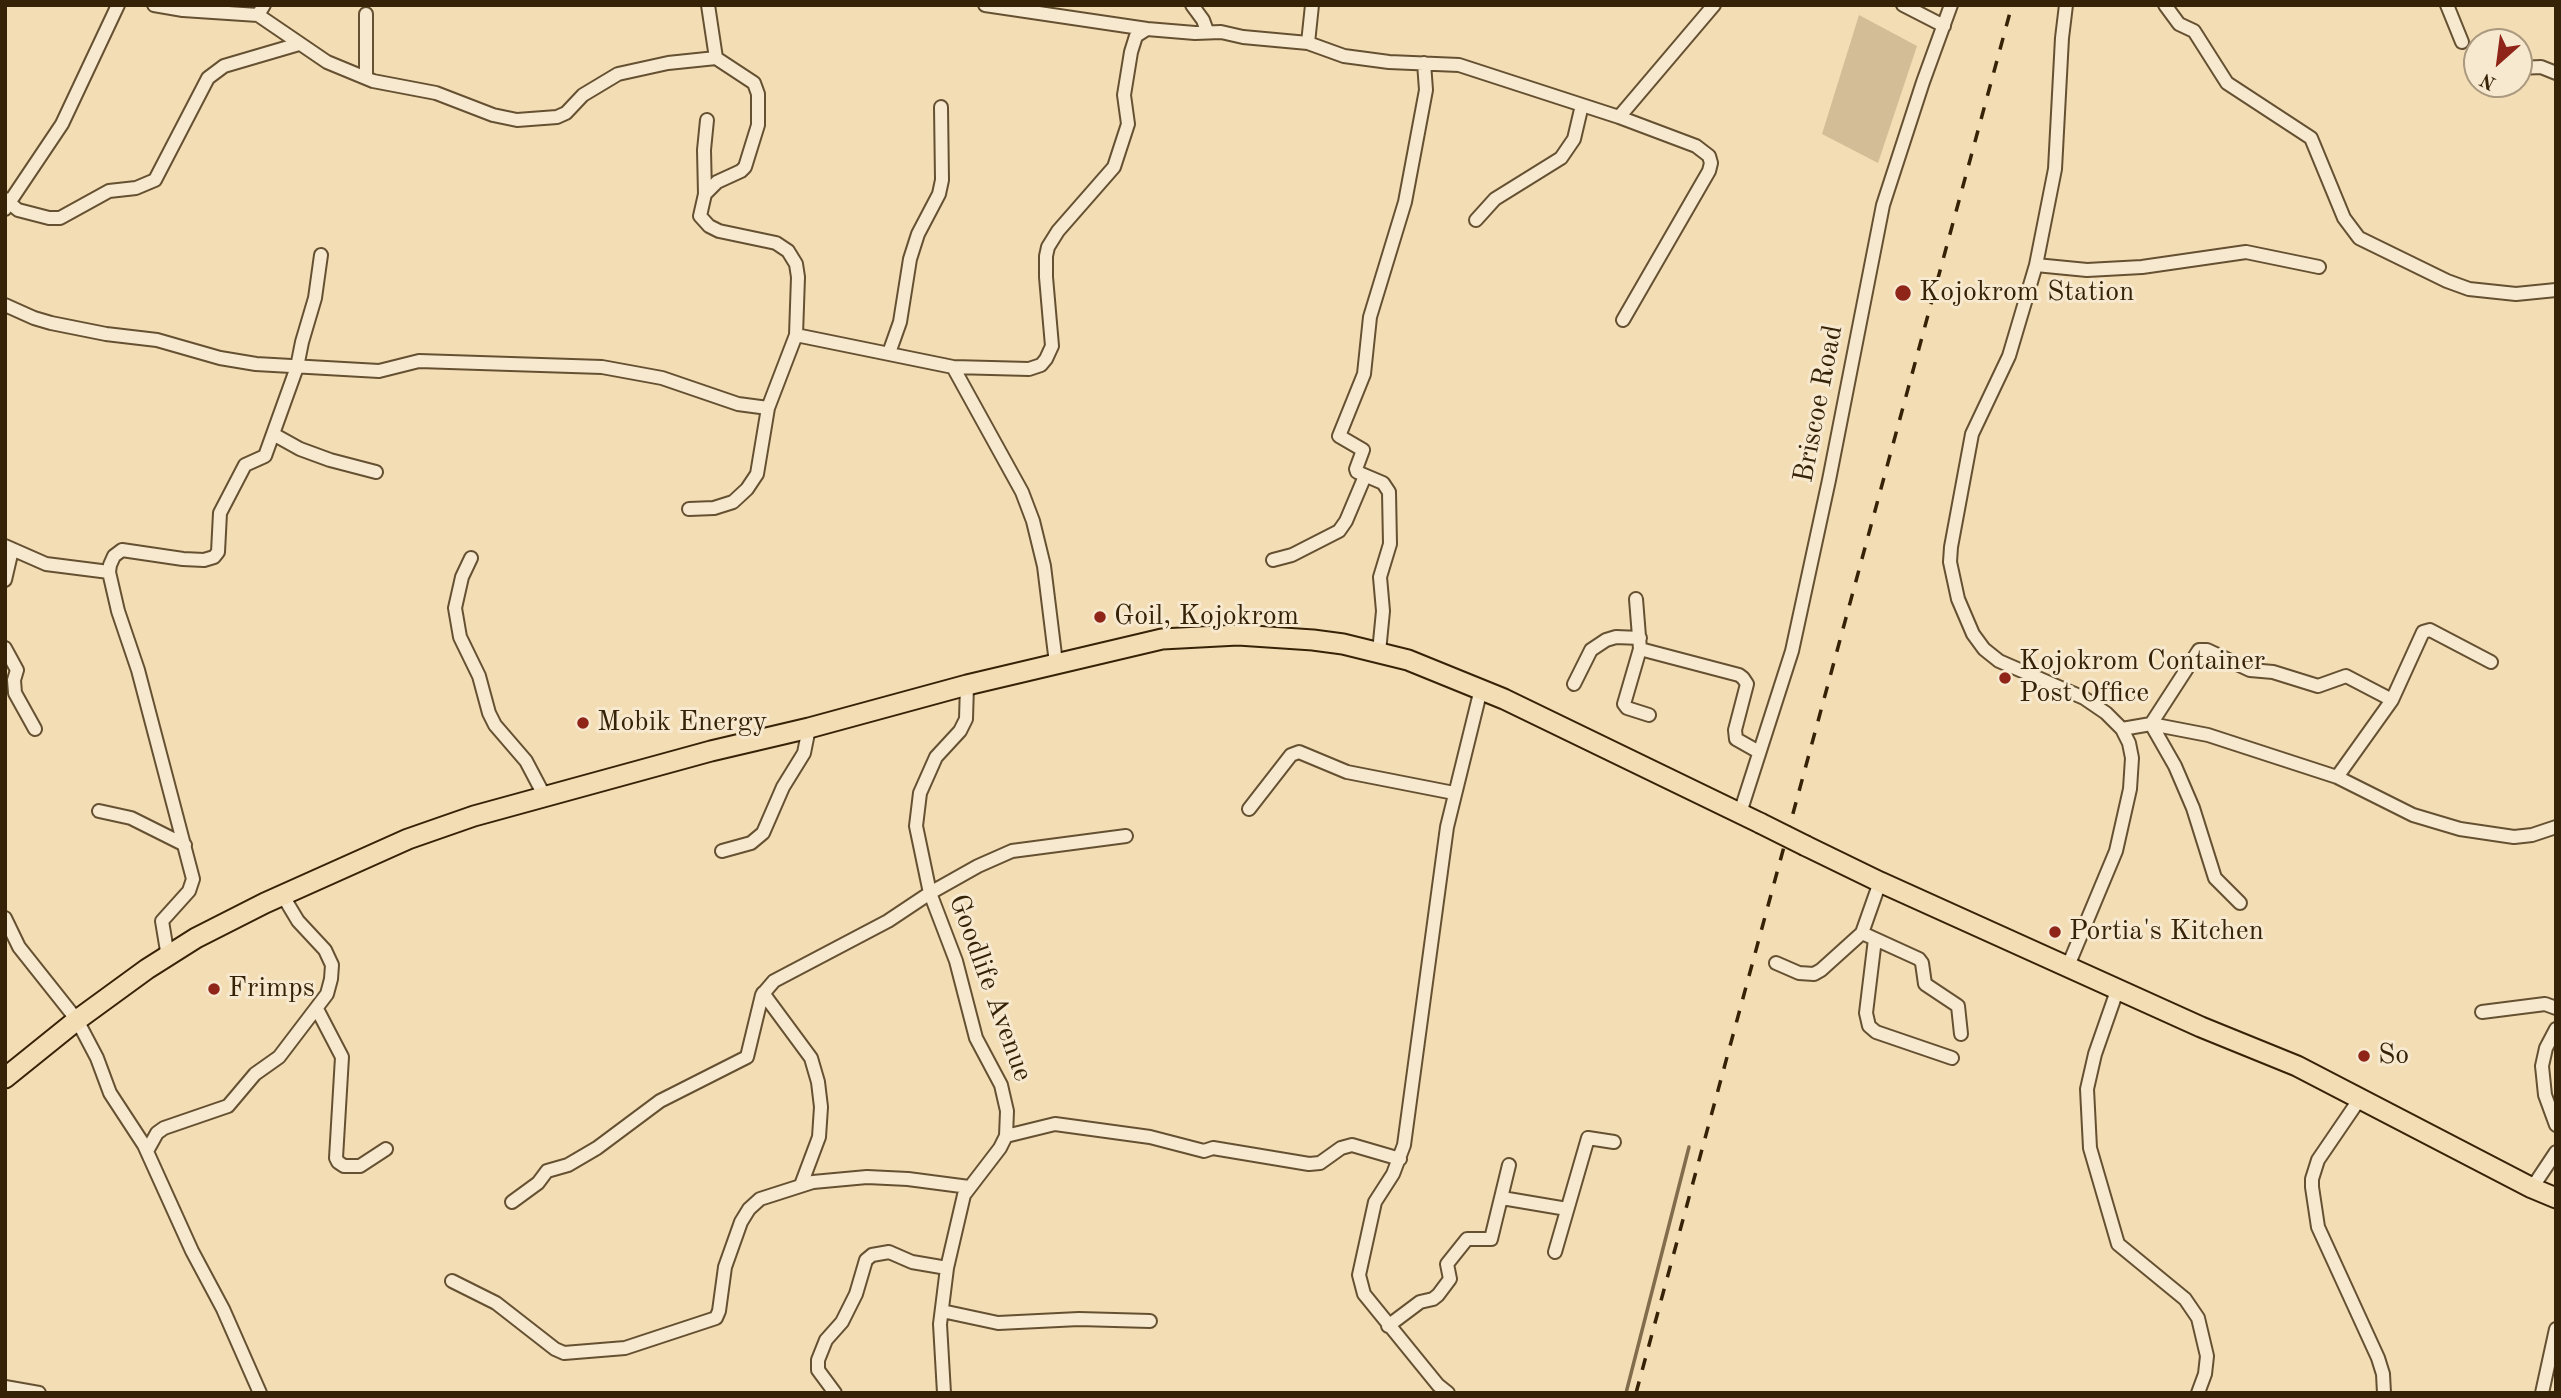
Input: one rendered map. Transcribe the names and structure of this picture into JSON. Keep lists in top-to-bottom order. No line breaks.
{"streets":{"street":["Briscoe Road","Goodlife Avenue"]},"places":["Kojokrom Station","Goil, Kojokrom","Kojokrom Container Post Office","Mobik Energy","Portia's Kitchen","Frimps","So"],"north":"bottom left"}
